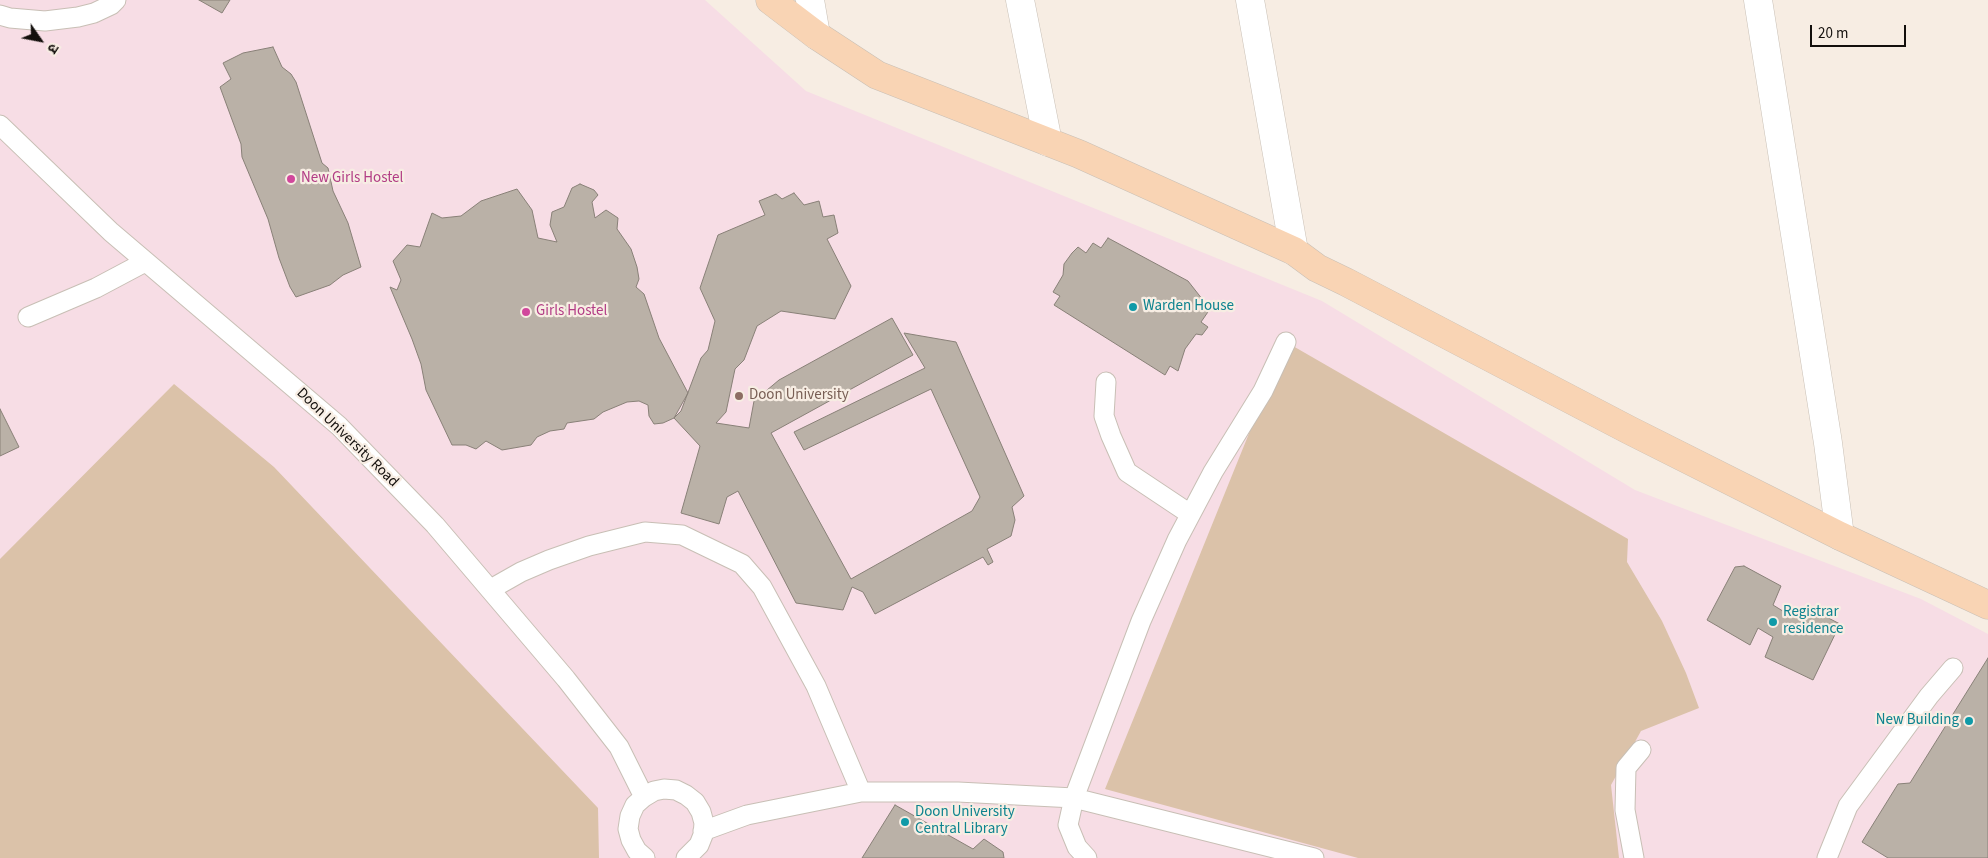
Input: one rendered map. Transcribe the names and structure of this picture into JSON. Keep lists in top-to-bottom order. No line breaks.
{"streets":{"lane":["Doon University Road"]},"places":["New Girls Hostel","Warden House","Girls Hostel","Doon University","Registrar residence","New Building","Doon University Central Library"],"scale_bar":"20 m","north":"bottom right"}
